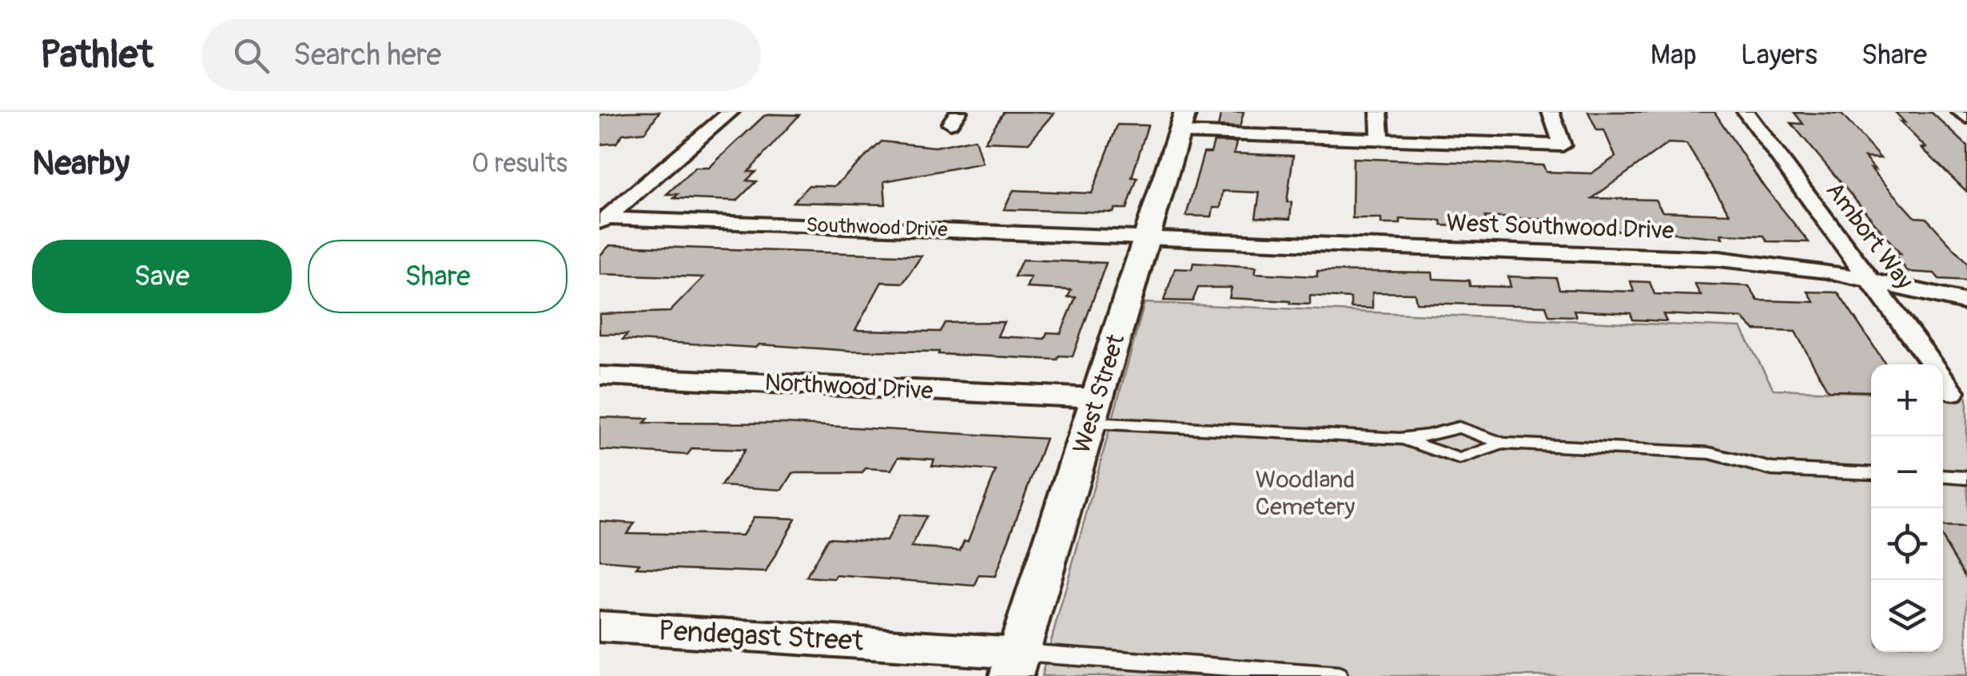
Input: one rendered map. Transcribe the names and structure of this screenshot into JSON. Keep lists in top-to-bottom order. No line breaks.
{"streets":{"main road":["West Street"],"street":["West Southwood Drive","Southwood Drive","Ambort Way","Northwood Drive","Pendegast Street"]},"crossings":[["West Southwood Drive","Southwood Drive"],["West Southwood Drive","Ambort Way"],["West Southwood Drive","West Street"],["Southwood Drive","West Street"],["Northwood Drive","West Street"],["West Street","Pendegast Street"]],"parks":["Woodland Cemetery"],"page":{"header":"Pathlet","search":"Search here","nav":["Map","Layers","Share"],"heading":["Nearby","0 results"],"buttons":["Save","Share"],"map_buttons":["+","−"]}}
